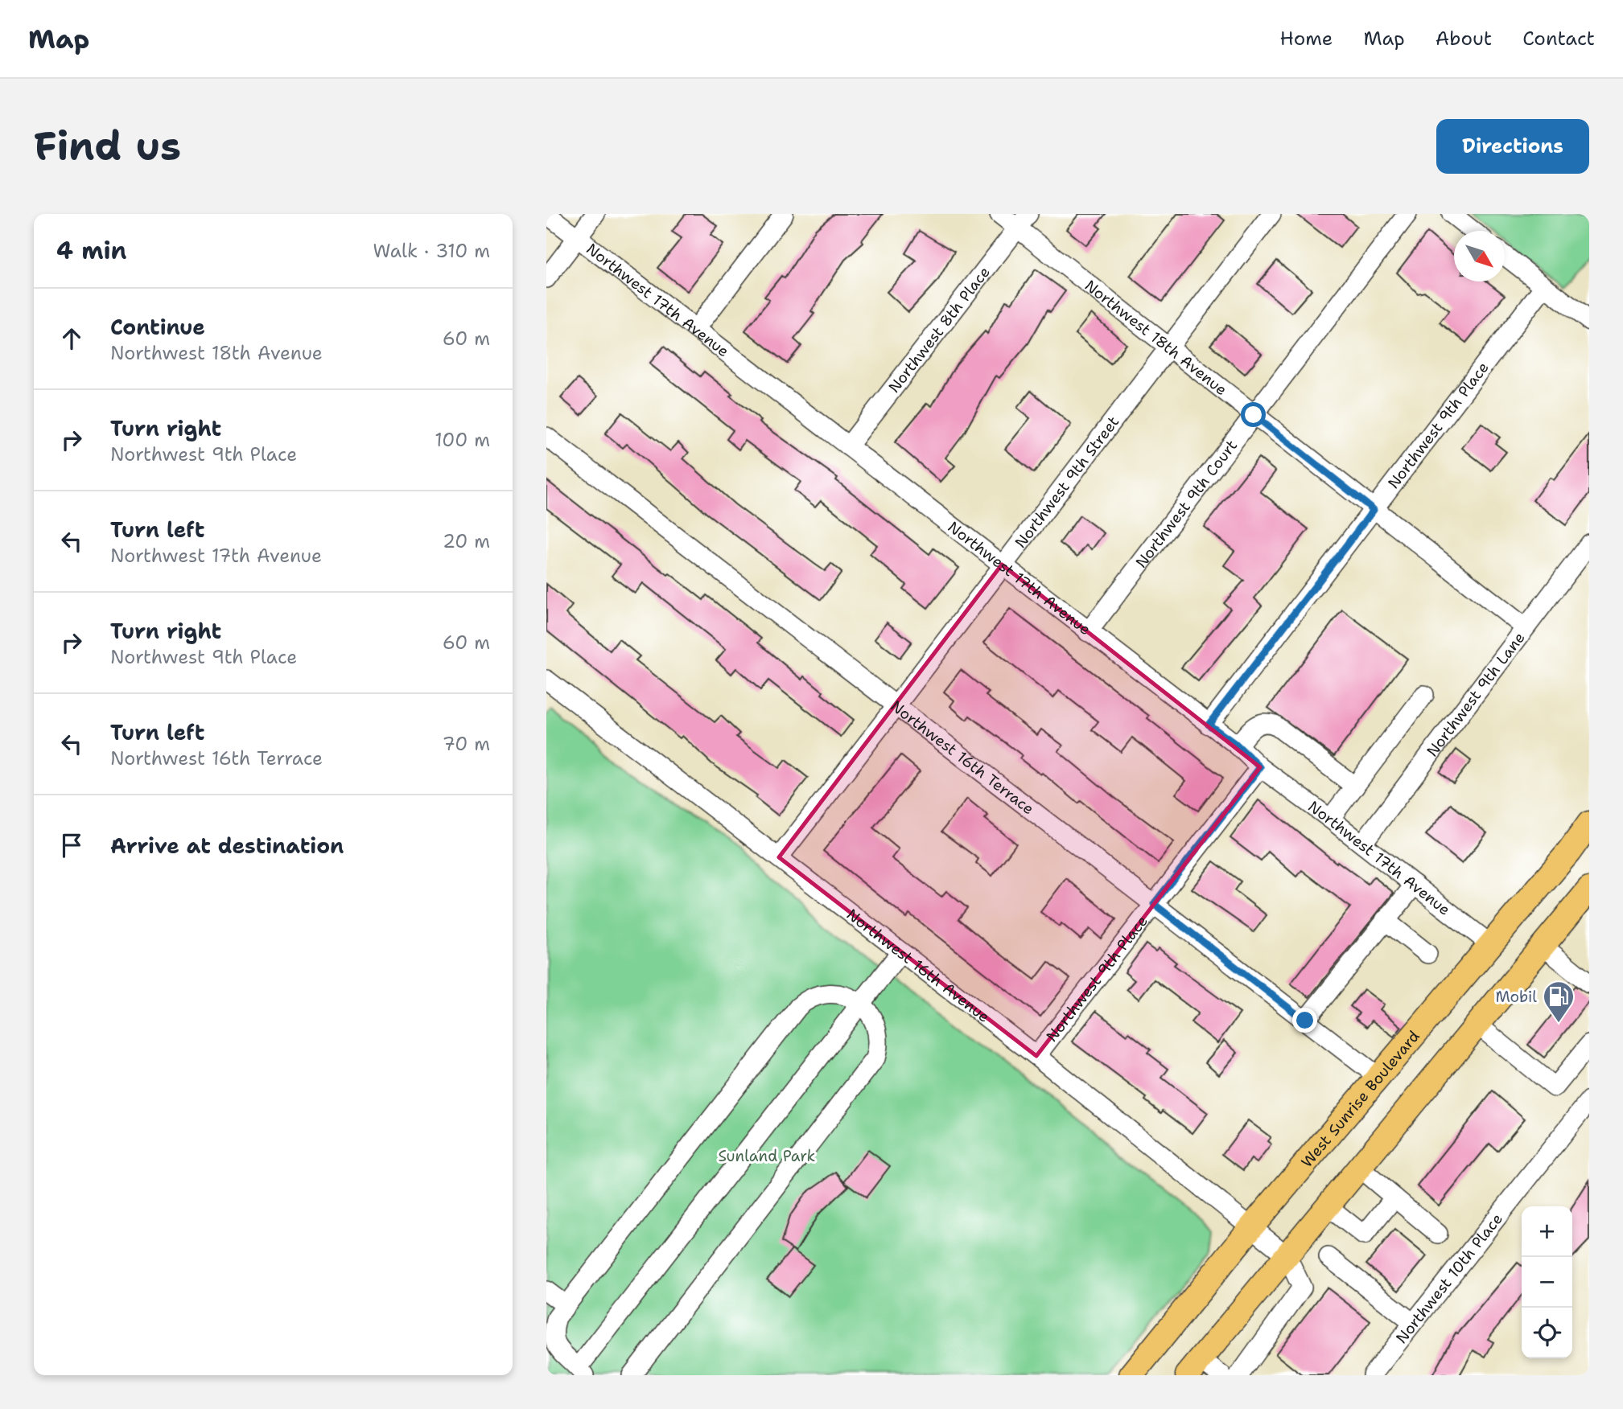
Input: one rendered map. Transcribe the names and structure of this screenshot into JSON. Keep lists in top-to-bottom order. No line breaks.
{"streets":{"main road":["West Sunrise Boulevard"],"street":["Northwest 17th Avenue","Northwest 8th Place","Northwest 18th Avenue","Northwest 9th Place","Northwest 9th Street","Northwest 9th Court","Northwest 9th Lane","Northwest 16th Terrace","Northwest 16th Avenue","Northwest 10th Place"]},"crossings":[["Northwest 17th Avenue","Northwest 8th Place"],["Northwest 17th Avenue","Northwest 9th Place"],["Northwest 17th Avenue","Northwest 9th Street"],["Northwest 17th Avenue","Northwest 9th Court"],["Northwest 17th Avenue","Northwest 9th Lane"],["Northwest 17th Avenue","West Sunrise Boulevard"],["Northwest 8th Place","Northwest 18th Avenue"],["Northwest 18th Avenue","Northwest 9th Place"],["Northwest 18th Avenue","Northwest 9th Street"],["Northwest 18th Avenue","Northwest 9th Court"],["Northwest 18th Avenue","Northwest 9th Lane"],["Northwest 9th Place","Northwest 16th Terrace"],["Northwest 9th Place","Northwest 16th Avenue"],["Northwest 9th Street","Northwest 16th Terrace"],["Northwest 9th Street","Northwest 16th Avenue"],["Northwest 16th Terrace","West Sunrise Boulevard"],["Northwest 16th Avenue","West Sunrise Boulevard"]],"parks":["Sunland Park"],"places":{"fuel station":["Mobil"]},"north":"bottom right","page":{"header":"Map","nav":["Home","Map","About","Contact"],"buttons":"Directions","title":"Find us","heading":["4 min","Walk · 310 m"],"list":[["Continue","Northwest 18th Avenue","60 m"],["Turn right","Northwest 9th Place","100 m"],["Turn left","Northwest 17th Avenue","20 m"],["Turn right","Northwest 9th Place","60 m"],["Turn left","Northwest 16th Terrace","70 m"],"Arrive at destination"],"map_buttons":["+","−"]}}
